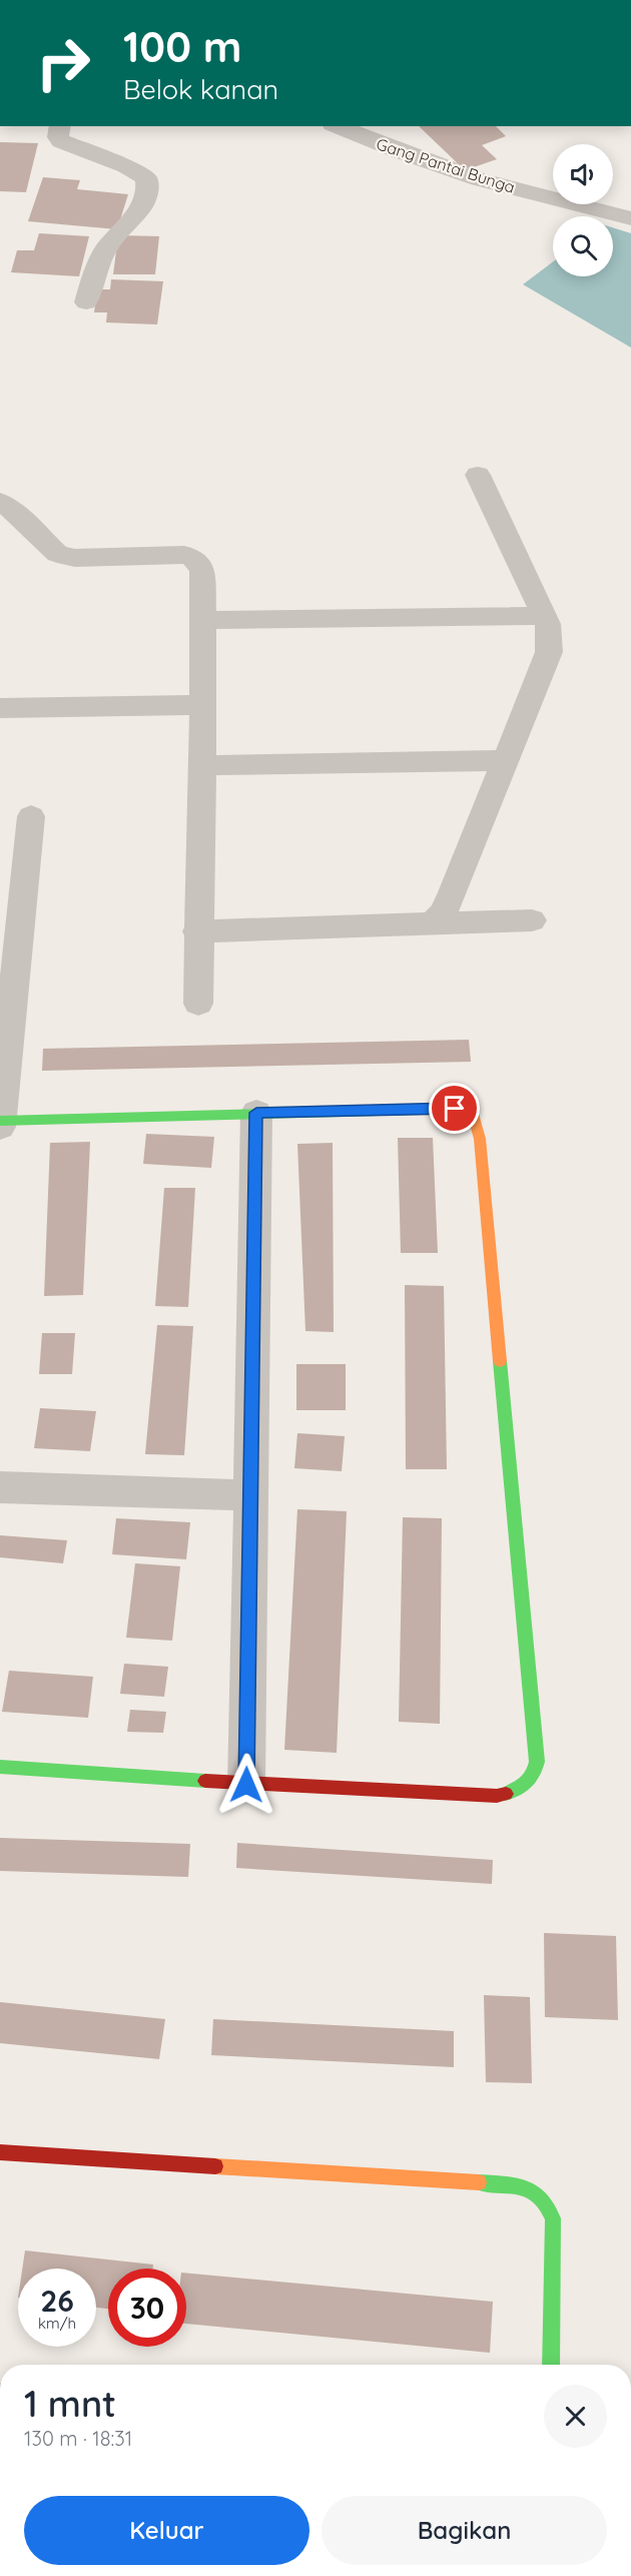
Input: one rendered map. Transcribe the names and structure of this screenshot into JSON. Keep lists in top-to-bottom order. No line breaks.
{"streets":{"street":["Gang Pantai Bunga"]},"page":{"turn":["100 m","Belok kanan"],"speed":"26 km/h","limit":"30","heading":["1 mnt","130 m · 18:31"],"buttons":["Keluar","Bagikan"]}}
